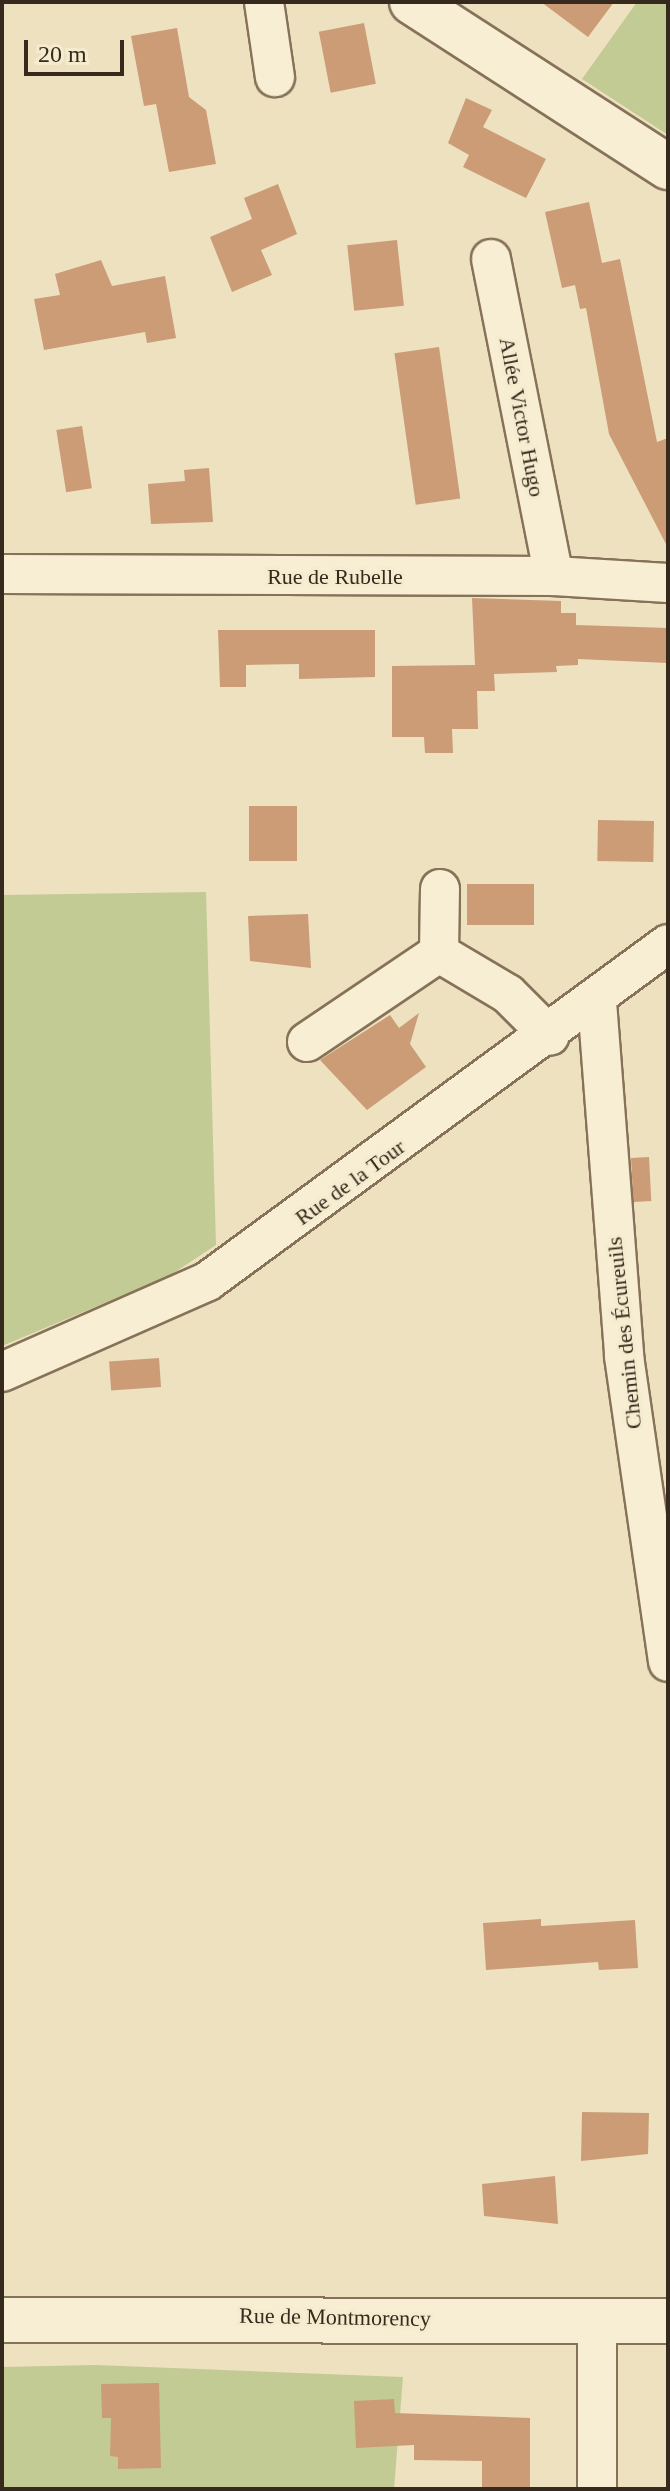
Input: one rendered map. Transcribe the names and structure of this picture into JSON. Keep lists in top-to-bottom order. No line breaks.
{"streets":{"street":["Allée Victor Hugo","Rue de Rubelle","Rue de la Tour","Chemin des Écureuils","Rue de Montmorency"]},"crossings":[["Allée Victor Hugo","Rue de Rubelle"],["Rue de la Tour","Chemin des Écureuils"]],"scale_bar":"20 m"}
